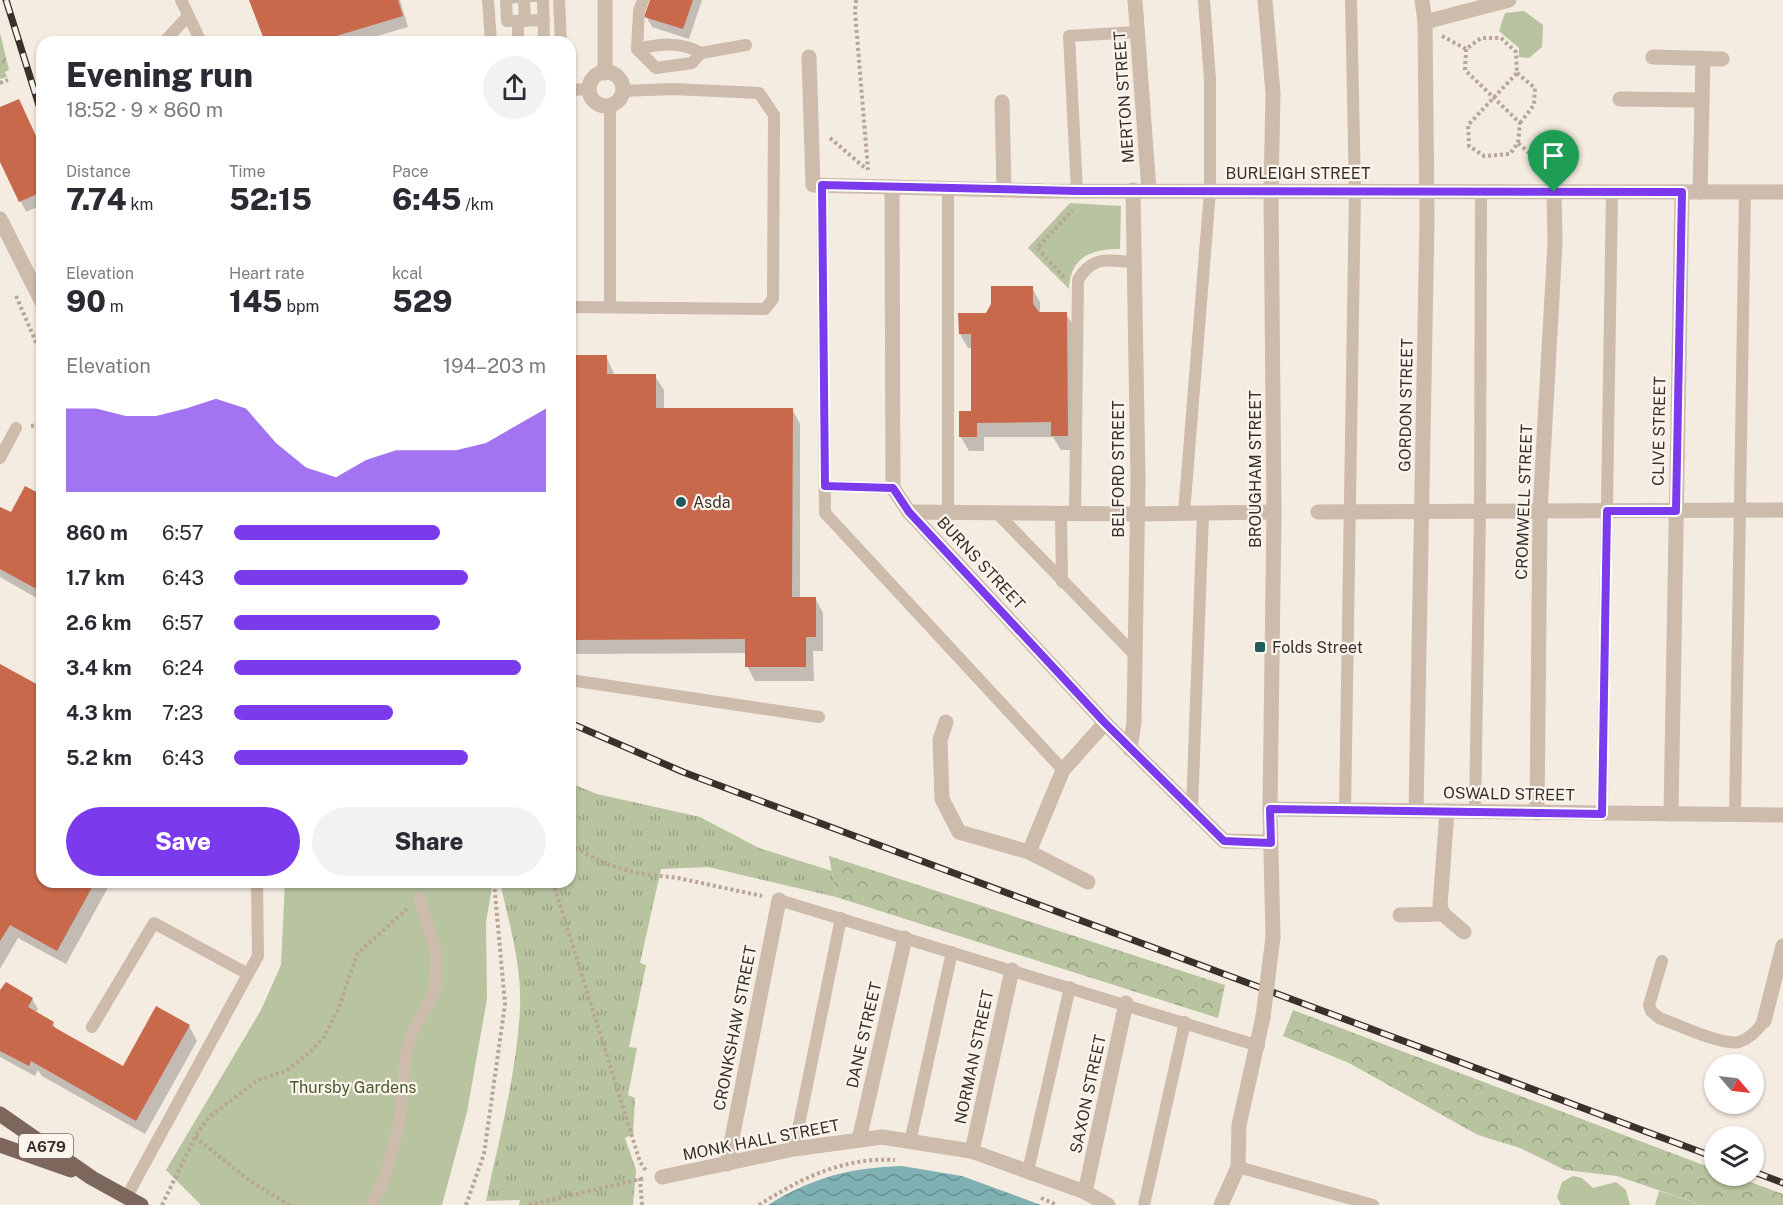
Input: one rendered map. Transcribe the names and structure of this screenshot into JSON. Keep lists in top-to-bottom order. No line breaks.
{"streets":{"main road":["A679"],"street":["MERTON STREET","BURLEIGH STREET","GORDON STREET","CLIVE STREET","BELFORD STREET","BROUGHAM STREET","CROMWELL STREET","BURNS STREET","OSWALD STREET","CRONKSHAW STREET","DANE STREET","NORMAN STREET","SAXON STREET","MONK HALL STREET"]},"crossings":[["MERTON STREET","BURLEIGH STREET"],["MERTON STREET","BELFORD STREET"],["BURLEIGH STREET","GORDON STREET"],["BURLEIGH STREET","CLIVE STREET"],["BURLEIGH STREET","BELFORD STREET"],["BURLEIGH STREET","BROUGHAM STREET"],["BURLEIGH STREET","CROMWELL STREET"],["GORDON STREET","OSWALD STREET"],["CLIVE STREET","OSWALD STREET"],["BELFORD STREET","BURNS STREET"],["BROUGHAM STREET","BURNS STREET"],["BROUGHAM STREET","OSWALD STREET"],["CROMWELL STREET","OSWALD STREET"],["CRONKSHAW STREET","MONK HALL STREET"],["DANE STREET","MONK HALL STREET"],["NORMAN STREET","MONK HALL STREET"],["SAXON STREET","MONK HALL STREET"]],"parks":["Thursby Gardens"],"places":{"other":["Asda"],"transit":["Folds Street"]},"north":"bottom right","page":{"heading":["Evening run","18:52 · 9 × 860 m"],"stats":[["Distance","7.74 km"],["Time","52:15"],["Pace","6:45 /km"],["Elevation","90 m"],["Heart rate","145 bpm"],["kcal","529"]],"chart":["Elevation","194–203 m"],"list":[{"name":"860 m","note":"6:57"},{"name":"1.7 km","note":"6:43"},{"name":"2.6 km","note":"6:57"},{"name":"3.4 km","note":"6:24"},{"name":"4.3 km","note":"7:23"},{"name":"5.2 km","note":"6:43"}],"buttons":["Save","Share"]}}
